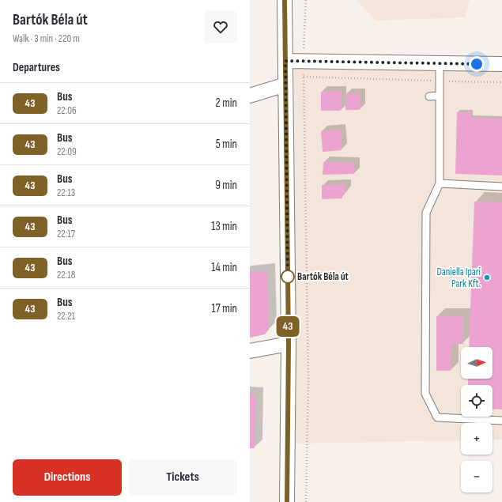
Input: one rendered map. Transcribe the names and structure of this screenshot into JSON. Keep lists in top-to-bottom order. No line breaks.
{"places":["Bartók Béla út","Daniella Ipari Park Kft."],"lines":["bus line 43"],"north":"right","page":{"heading":[["Bartók Béla út","Walk · 3 min · 220 m"],"Departures"],"on_map":"43","list":[{"mark":"43","name":"Bus","note":"22:06","value":"2 min"},{"mark":"43","name":"Bus","note":"22:09","value":"5 min"},{"mark":"43","name":"Bus","note":"22:13","value":"9 min"},{"mark":"43","name":"Bus","note":"22:17","value":"13 min"},{"mark":"43","name":"Bus","note":"22:18","value":"14 min"},{"mark":"43","name":"Bus","note":"22:21","value":"17 min"}],"map_buttons":["+","−"],"buttons":["Directions","Tickets"]}}
